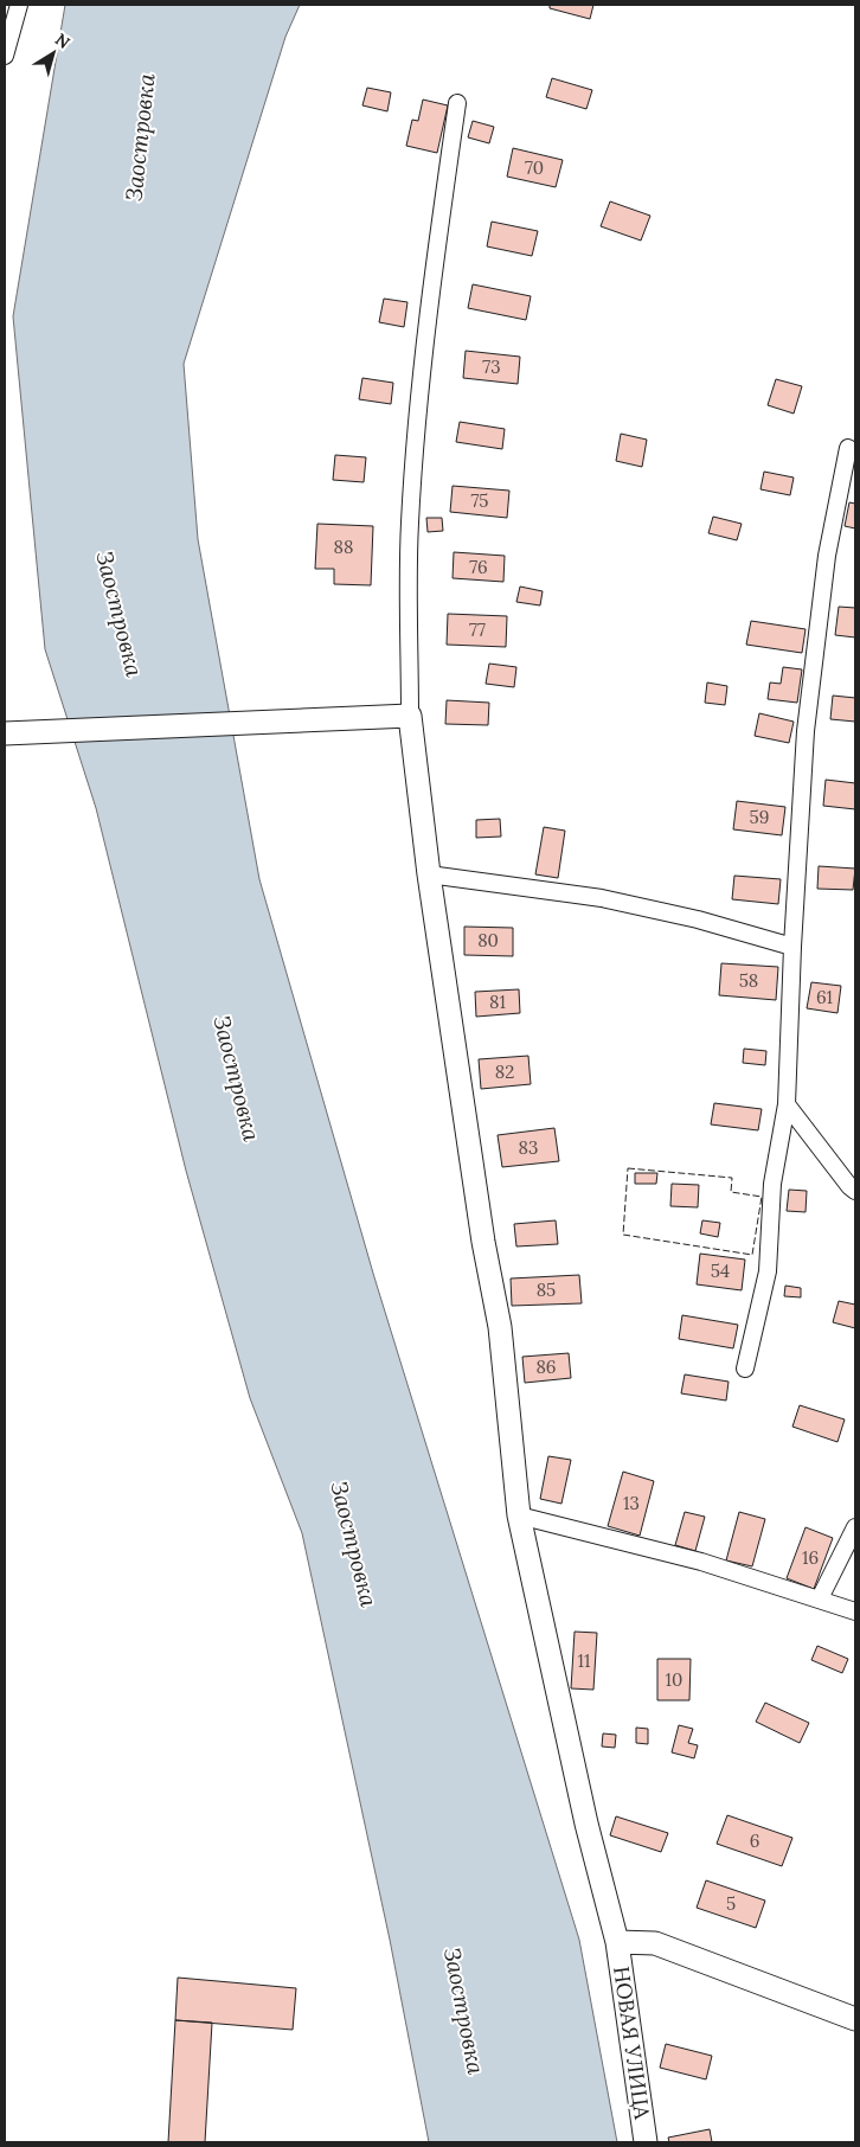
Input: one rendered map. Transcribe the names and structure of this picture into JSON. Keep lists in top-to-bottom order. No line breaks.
{"streets":{"street":["НОВАЯ УЛИЦА"]},"water":["Заостровка"],"house_numbers":["70","73","75","88","76","77","59","80","58","61","81","82","83","54","85","86","13","16","11","10","6","5"],"north":"top right"}
